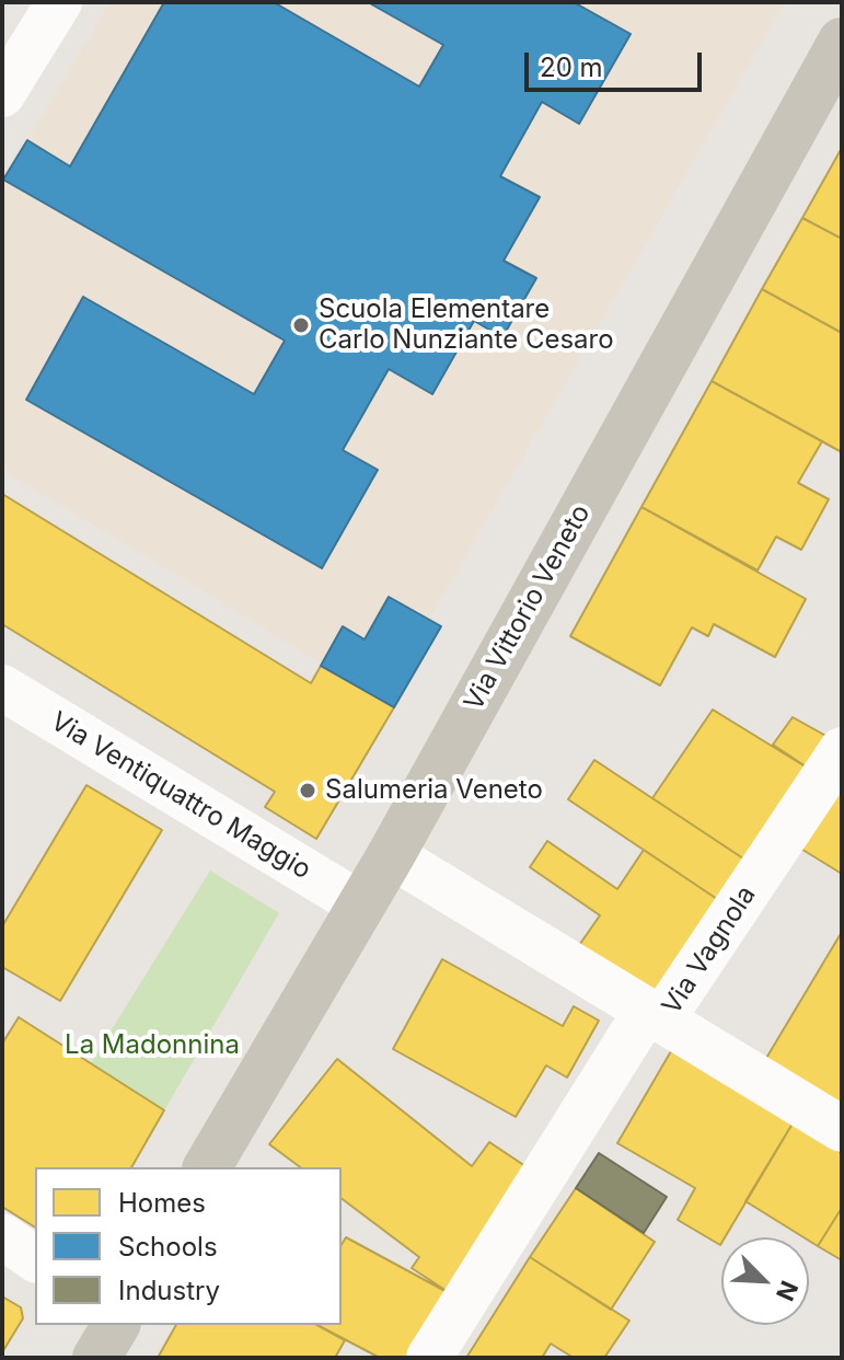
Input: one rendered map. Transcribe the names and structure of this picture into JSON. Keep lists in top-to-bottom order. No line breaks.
{"streets":{"main road":["Via Vittorio Veneto"],"street":["Via Ventiquattro Maggio","Via Vagnola"]},"crossings":[["Via Vittorio Veneto","Via Ventiquattro Maggio"]],"parks":["La Madonnina"],"places":["Scuola Elementare Carlo Nunziante Cesaro","Salumeria Veneto"],"legend":["Homes","Schools","Industry"],"scale_bar":"20 m","north":"bottom right"}
